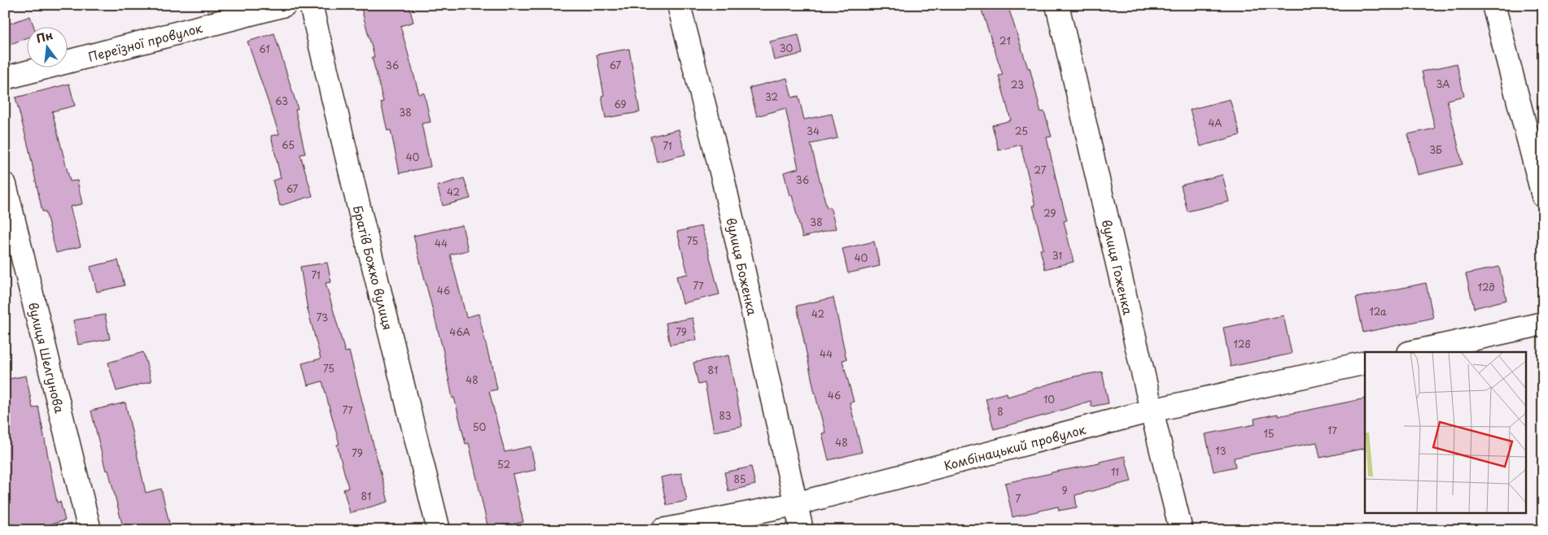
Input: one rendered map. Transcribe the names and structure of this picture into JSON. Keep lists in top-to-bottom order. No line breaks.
{"streets":{"street":["Переїзної провулок","вулиця Боженка","Братів Божко вулиця","вулиця Гоженка","вулиця Шелгунова","Комбінацький провулок"]},"crossings":[["вулиця Боженка","Комбінацький провулок"],["вулиця Гоженка","Комбінацький провулок"]],"house_numbers":["21","30","61","36","67","3А","23","32","63","69","38","4А","34","25","65","71","3Б","40","27","36","67","42","29","38","75","44","31","40","71","77","12д","46","12а","42","73","46А","79","12в","44","75","81","48","46","10","77","8","83","50","17","15","48","13","79","52","11","85","9","81","7"],"north":"top"}
